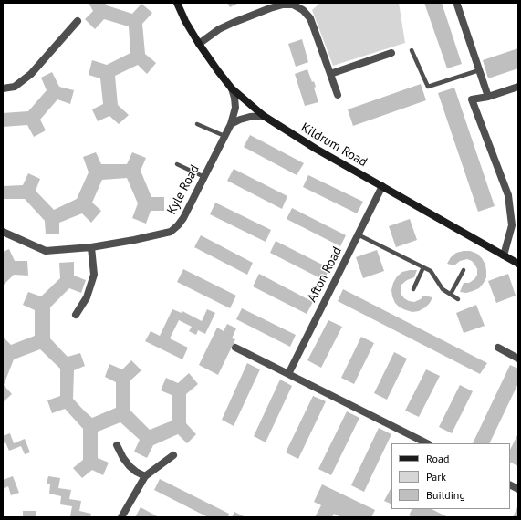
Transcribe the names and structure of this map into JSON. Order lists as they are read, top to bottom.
{
  "streets": {
    "street": ["Kildrum Road", "Kyle Road", "Afton Road"]
  },
  "crossings": [
    ["Kildrum Road", "Kyle Road"],
    ["Kildrum Road", "Afton Road"]
  ],
  "legend": ["Road", "Park", "Building"]
}
